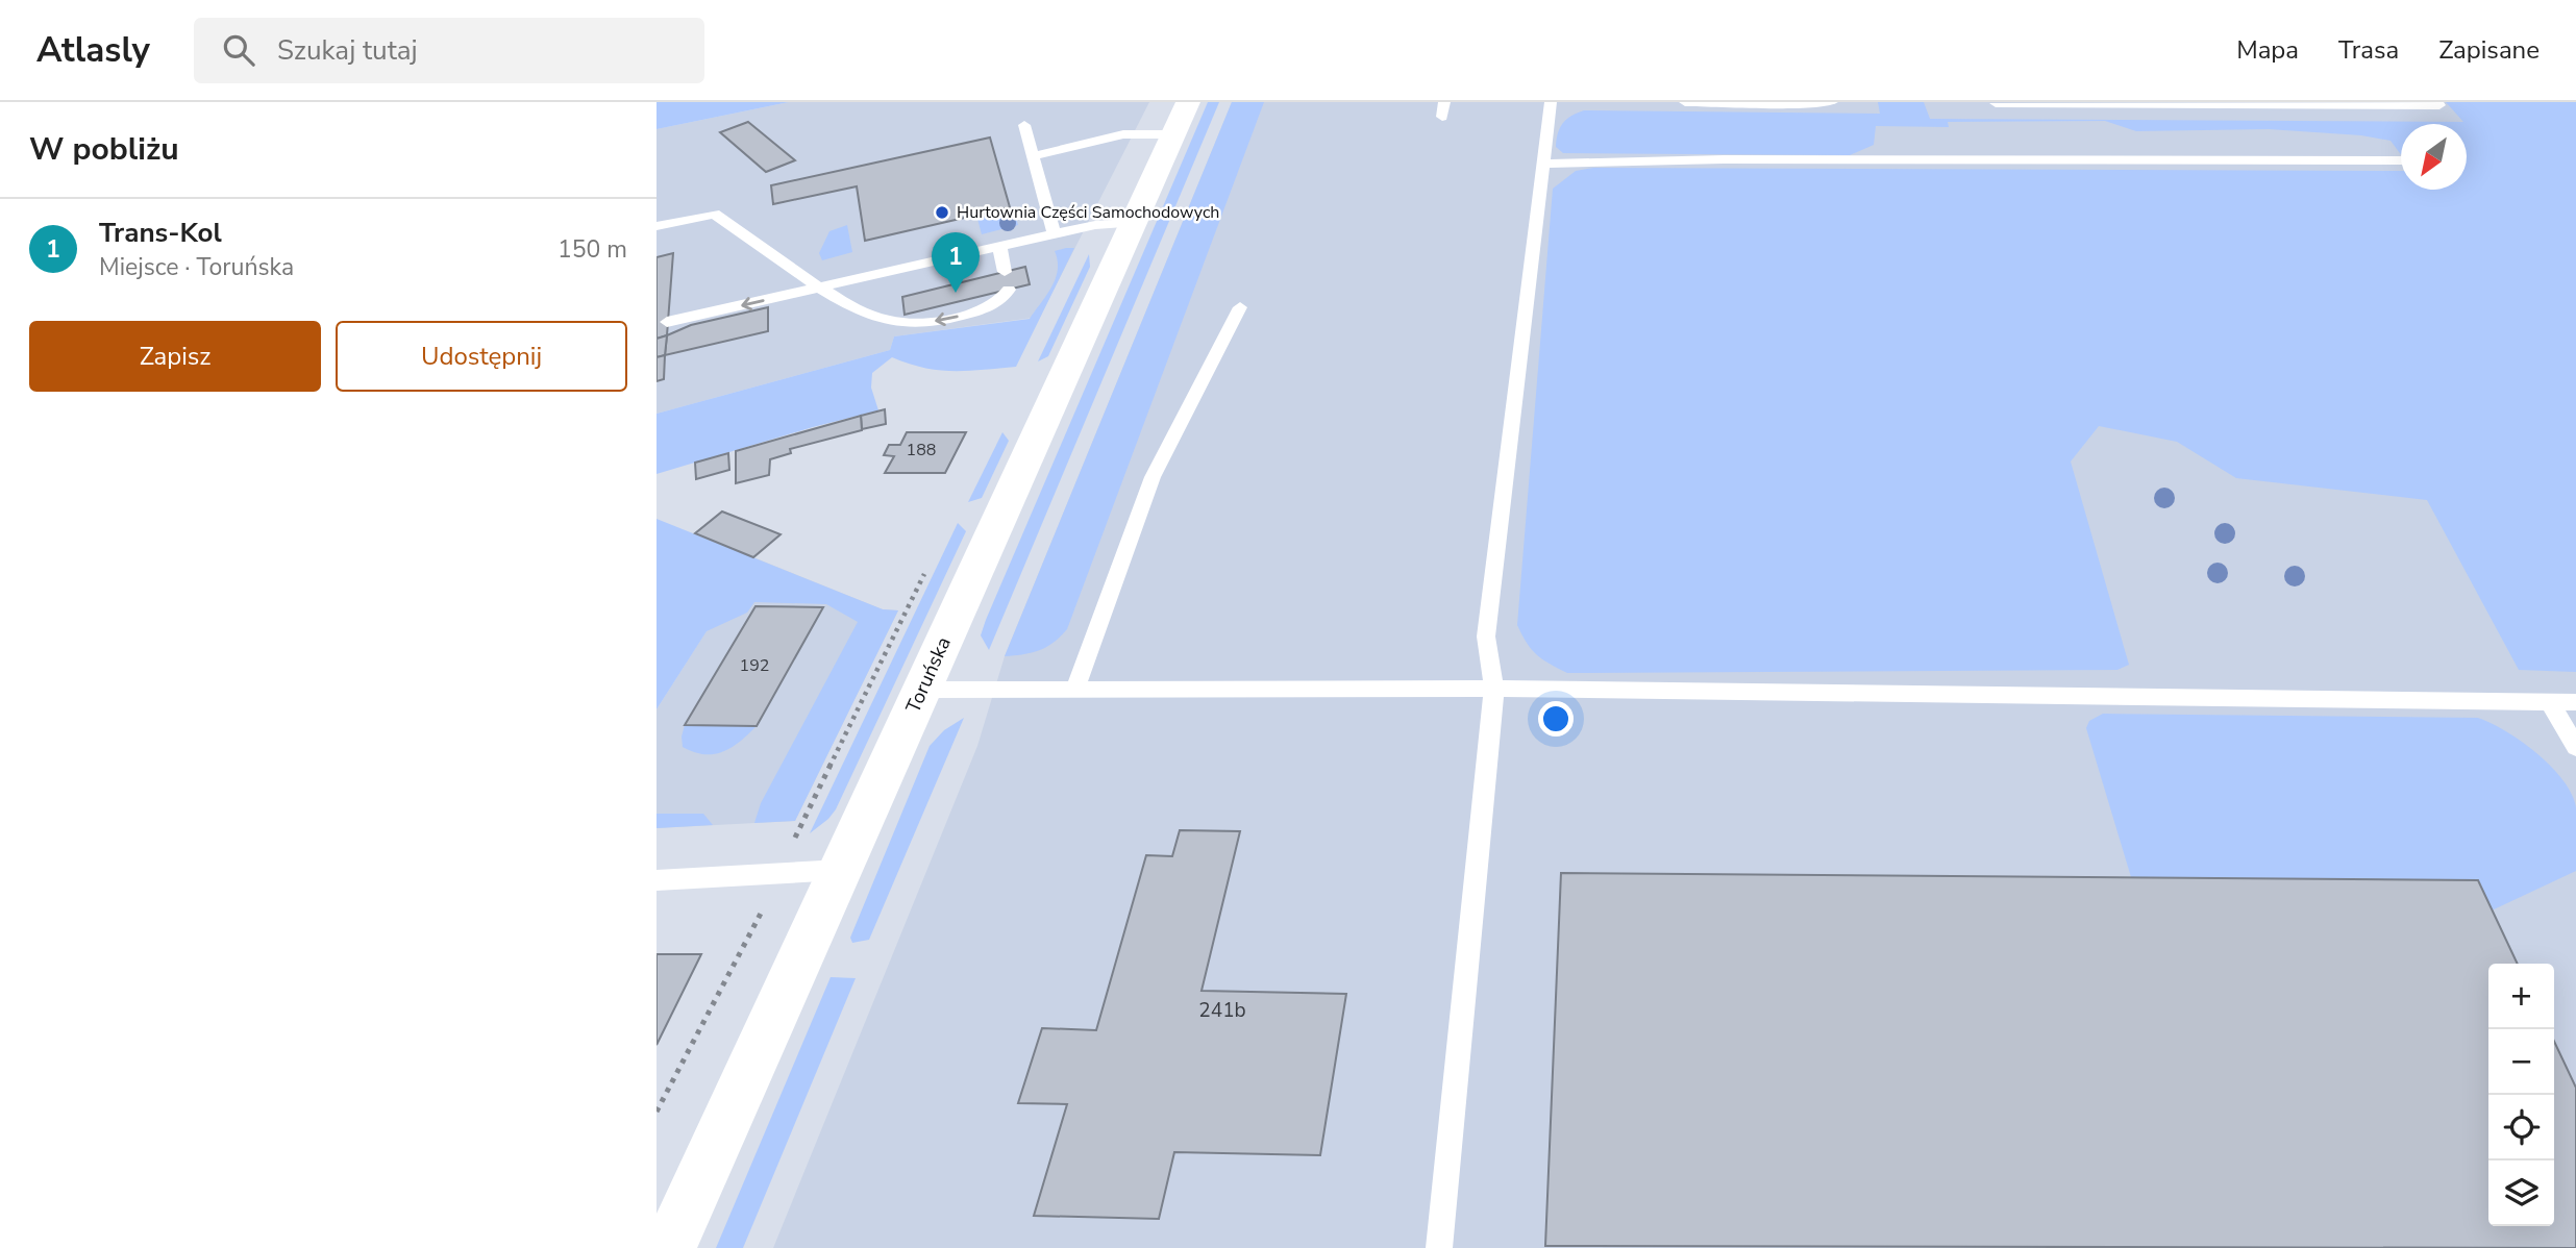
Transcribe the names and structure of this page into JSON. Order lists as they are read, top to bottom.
{
  "streets": {
    "street": ["Toruńska"]
  },
  "places": ["Hurtownia Części Samochodowych"],
  "house_numbers": ["188", "192", "241b"],
  "north": "bottom left",
  "page": {
    "header": "Atlasly",
    "search": "Szukaj tutaj",
    "nav": ["Mapa", "Trasa", "Zapisane"],
    "heading": "W pobliżu",
    "list": [
      {
        "mark": "1",
        "name": "Trans-Kol",
        "note": "Miejsce · Toruńska",
        "value": "150 m"
      }
    ],
    "pins": "1",
    "buttons": ["Zapisz", "Udostępnij"],
    "map_buttons": ["+", "−"]
  }
}
